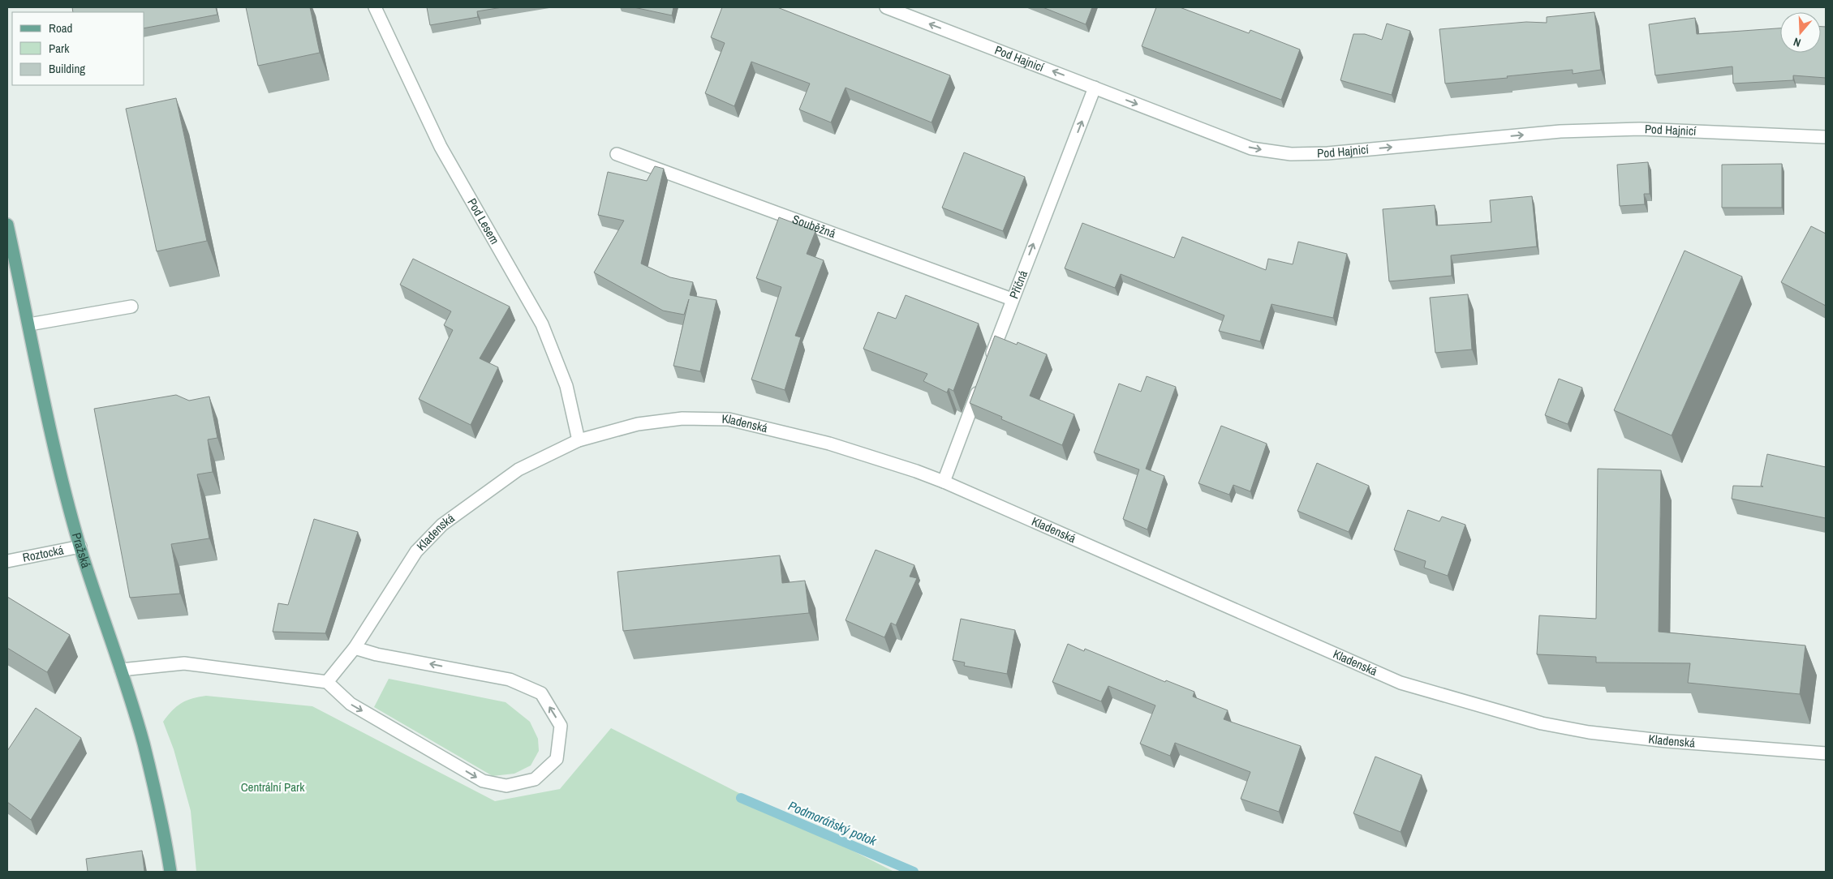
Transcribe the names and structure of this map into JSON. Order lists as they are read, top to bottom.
{
  "streets": {
    "main road": ["Pražská"],
    "street": [
      "Pod Hajnicí",
      "Pod Lesem",
      "Souběžná",
      "Příčná",
      "Kladenská",
      "Roztocká"
    ]
  },
  "crossings": [
    ["Pod Hajnicí", "Příčná"],
    ["Pod Lesem", "Kladenská"],
    ["Souběžná", "Příčná"],
    ["Pražská", "Roztocká"]
  ],
  "one_way": ["Příčná"],
  "water": ["Podmoráňský potok"],
  "parks": ["Centrální Park"],
  "legend": ["Road", "Park", "Building"],
  "north": "bottom"
}
